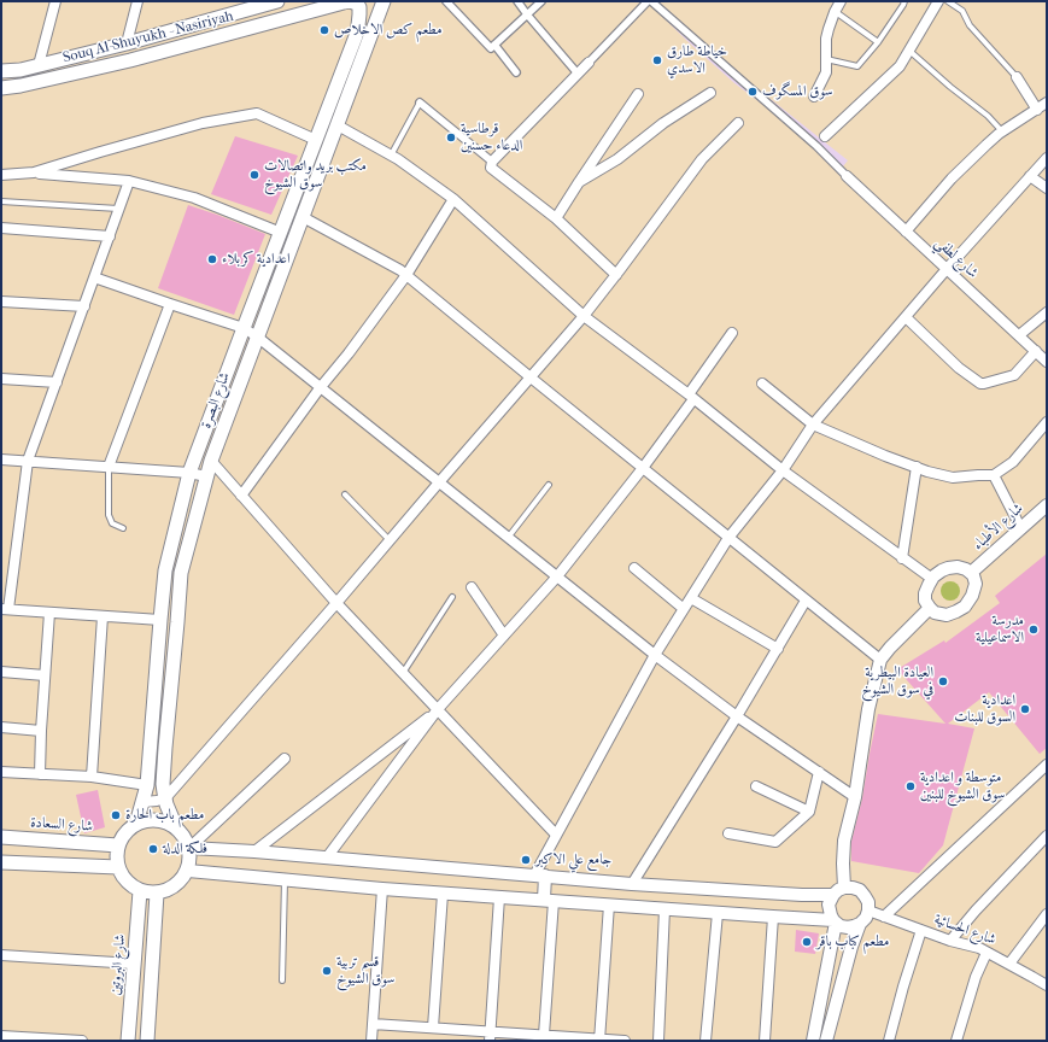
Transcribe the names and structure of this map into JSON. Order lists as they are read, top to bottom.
{
  "streets": {
    "main road": [
      "Souq Al-Shuyukh - Nasiriyah",
      "شارع البصرة",
      "شارع السعادة",
      "شارع البروتين"
    ],
    "street": ["شارع لطفي", "شارع الأطباء", "شارع الحسائية"]
  },
  "crossings": [
    ["Souq Al-Shuyukh - Nasiriyah", "شارع البصرة"],
    ["شارع البصرة", "شارع السعادة"],
    ["شارع البصرة", "شارع البروتين"],
    ["شارع السعادة", "شارع البروتين"]
  ],
  "places": [
    "مطعم كص الاخلاص",
    "خياطة طارق الاسدي",
    "سوق المسگوف",
    "قرطاسية الدعاء حسنين",
    "مكتب بريد واتصالات سوق الشيوخ",
    "اعدادية كربلاء",
    "مدرسة الاسماعيلية",
    "العيادة البيطرية في سوق الشيوخ",
    "اعدادية السوق للبنات",
    "متوسطة و اعدادية سوق الشيوخ للبنين",
    "مطعم باب الحارة",
    "فلكة الدلة",
    "جامع علي الاكبر",
    "مطعم كباب باقر",
    "قسم تربية سوق الشيوخ"
  ]
}
